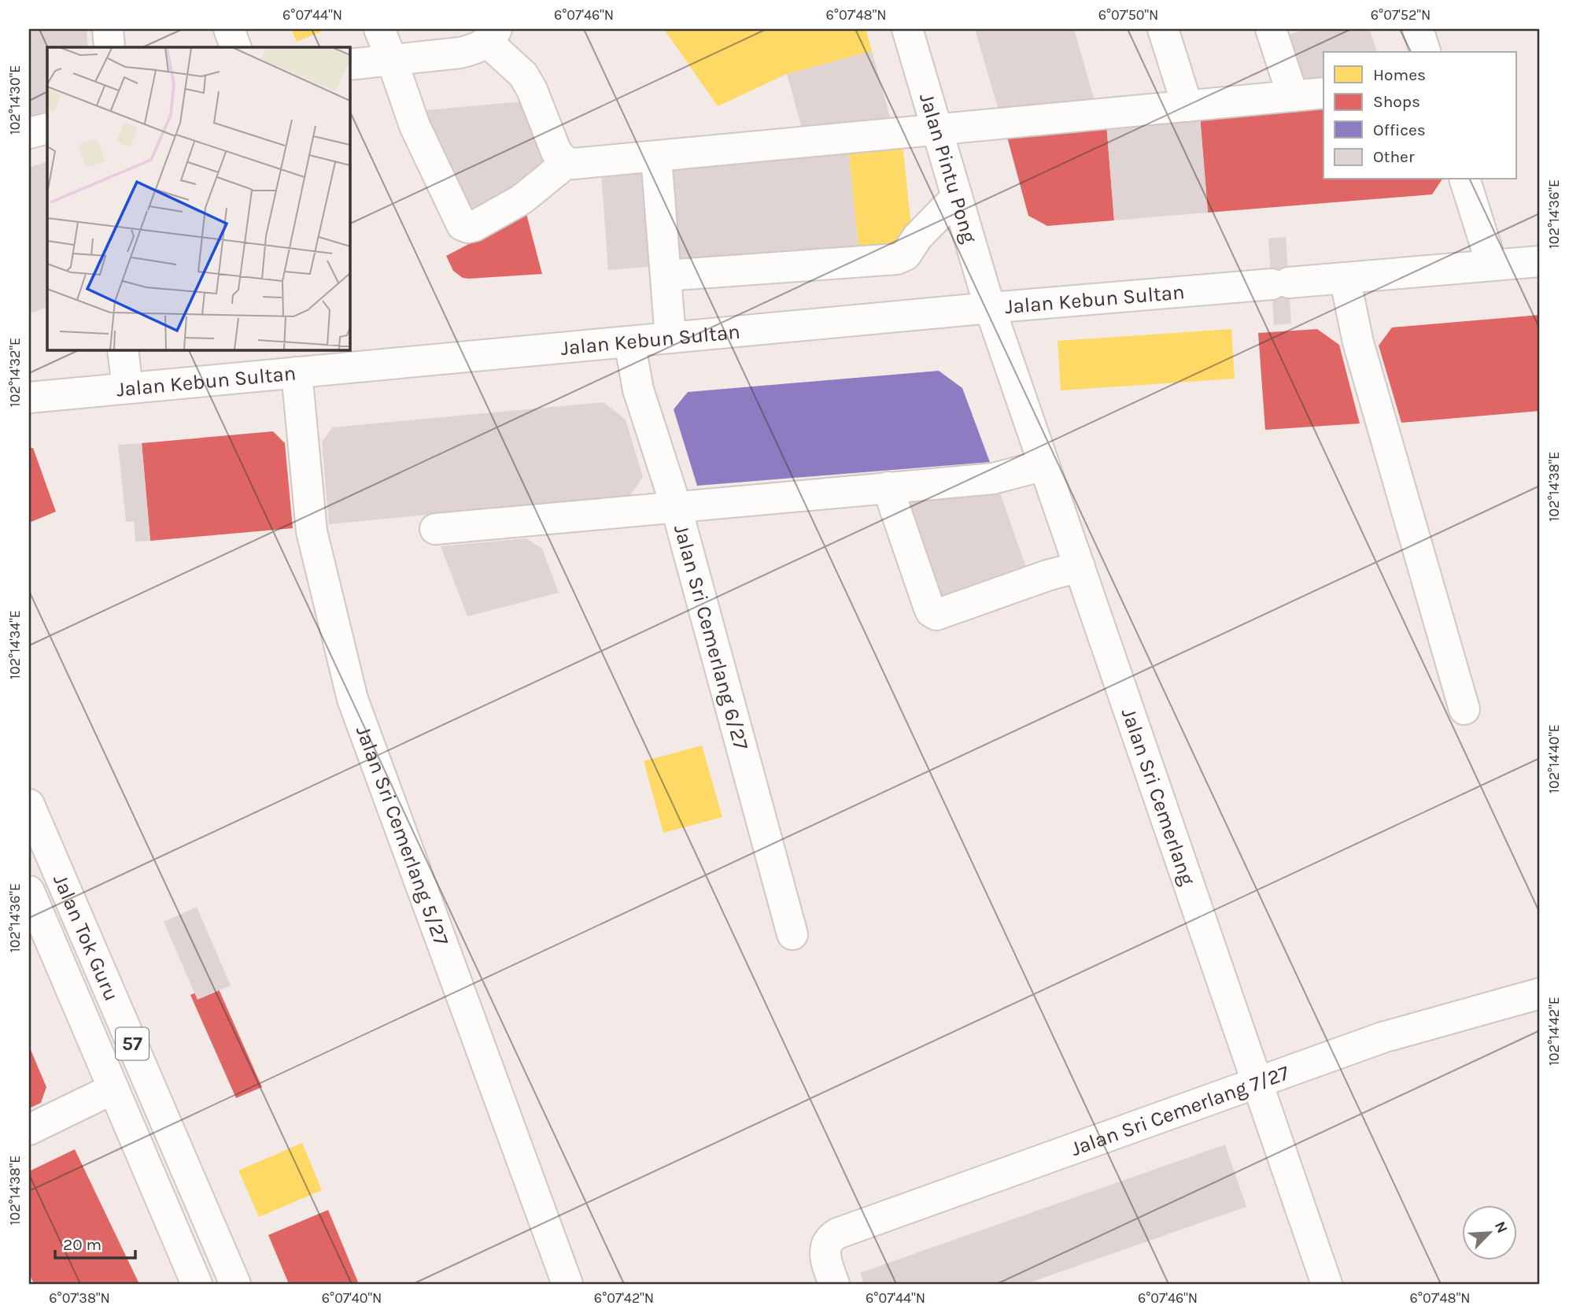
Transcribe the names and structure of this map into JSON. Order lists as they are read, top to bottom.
{
  "streets": {
    "street": [
      "Jalan Pintu Pong",
      "Jalan Kebun Sultan",
      "Jalan Sri Cemerlang 6/27",
      "Jalan Sri Cemerlang",
      "Jalan Sri Cemerlang 5/27",
      "Jalan Tok Guru",
      "57",
      "Jalan Sri Cemerlang 7/27"
    ]
  },
  "crossings": [
    ["Jalan Pintu Pong", "Jalan Kebun Sultan"],
    ["Jalan Pintu Pong", "Jalan Sri Cemerlang"],
    ["Jalan Kebun Sultan", "Jalan Sri Cemerlang 6/27"],
    ["Jalan Kebun Sultan", "Jalan Sri Cemerlang"],
    ["Jalan Kebun Sultan", "Jalan Sri Cemerlang 5/27"],
    ["Jalan Sri Cemerlang", "Jalan Sri Cemerlang 7/27"]
  ],
  "legend": [
    "Homes",
    "Shops",
    "Offices",
    "Other"
  ],
  "scale_bar": "20 m",
  "north": "top right",
  "coordinates": [
    "6°07'44\"N",
    "6°07'46\"N",
    "6°07'48\"N",
    "6°07'50\"N",
    "6°07'52\"N",
    "102°14'30\"E",
    "102°14'36\"E",
    "102°14'32\"E",
    "102°14'38\"E",
    "102°14'34\"E",
    "102°14'40\"E",
    "102°14'42\"E",
    "6°07'38\"N",
    "6°07'40\"N",
    "6°07'42\"N"
  ]
}
